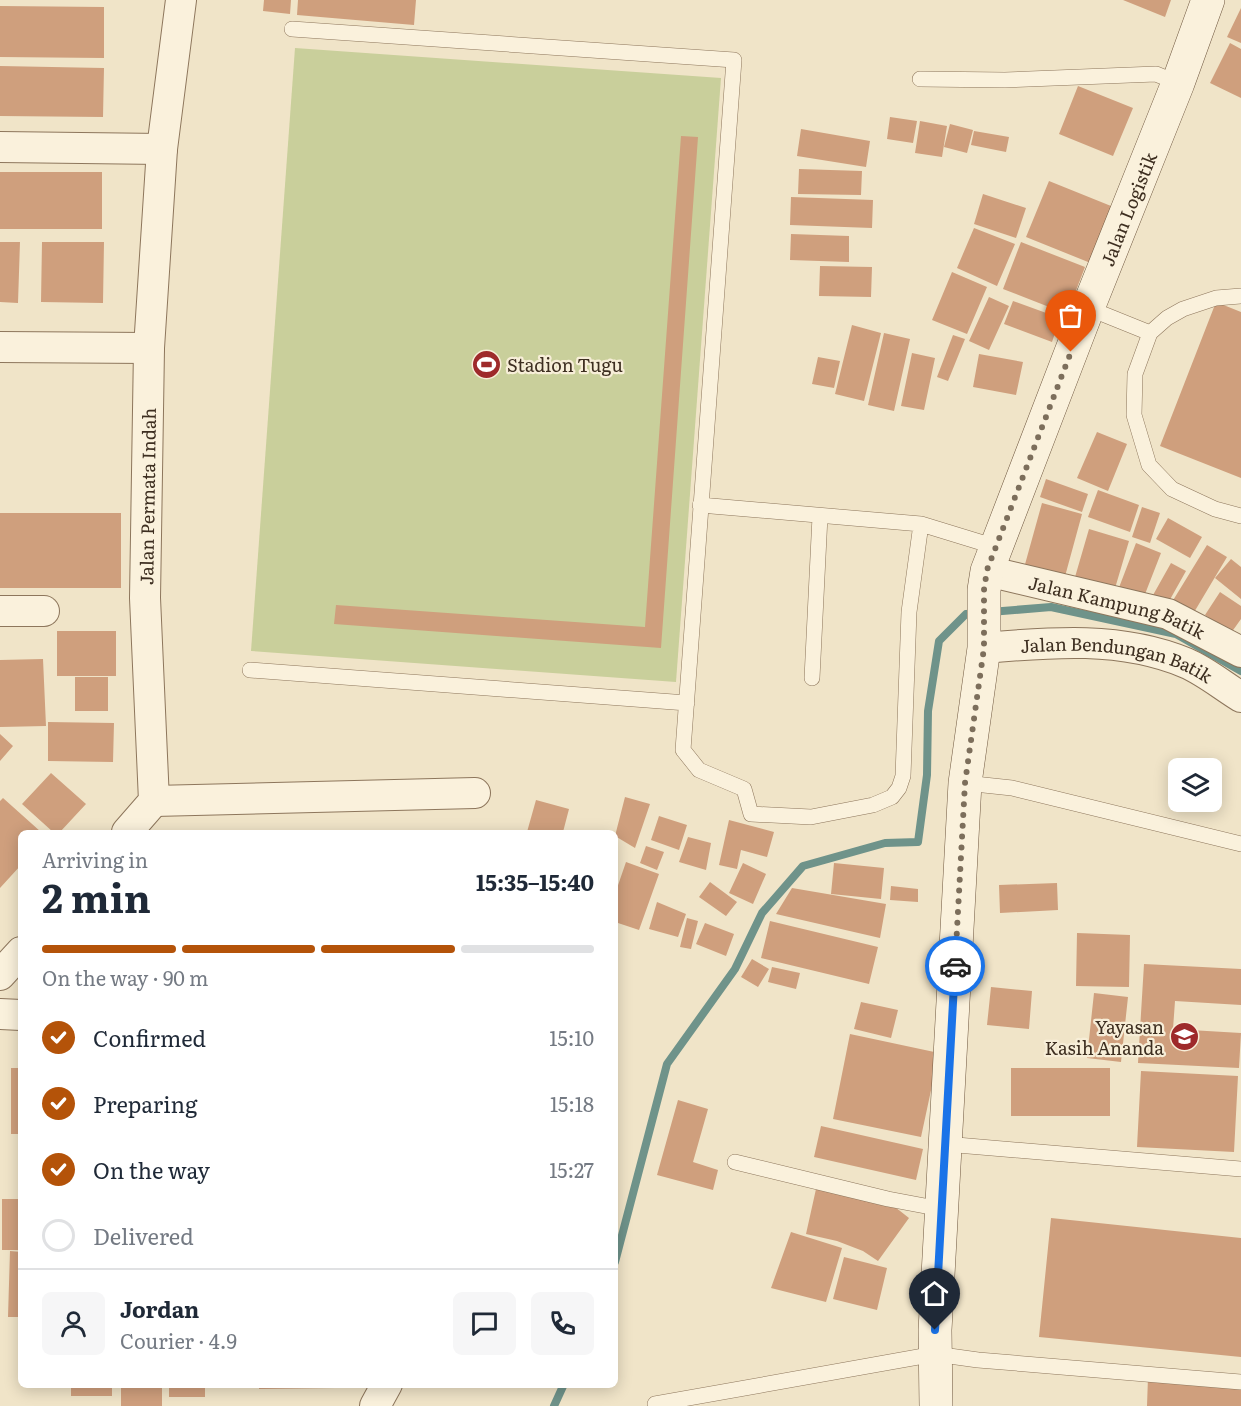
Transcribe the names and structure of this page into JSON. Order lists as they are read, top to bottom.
{
  "streets": {
    "main road": ["Jalan Logistik"],
    "street": ["Jalan Permata Indah", "Jalan Kampung Batik", "Jalan Bendungan Batik"]
  },
  "crossings": [
    ["Jalan Logistik", "Jalan Kampung Batik"],
    ["Jalan Logistik", "Jalan Bendungan Batik"]
  ],
  "places": {
    "sports": ["Stadion Tugu"],
    "school or university": ["Yayasan Kasih Ananda"]
  },
  "page": {
    "heading": ["2 min", "Arriving in", "15:35–15:40"],
    "panel": ["Jordan", "Courier · 4.9"],
    "bar": "On the way · 90 m",
    "list": [
      ["Confirmed", "15:10"],
      ["Preparing", "15:18"],
      ["On the way", "15:27"],
      "Delivered"
    ]
  }
}
